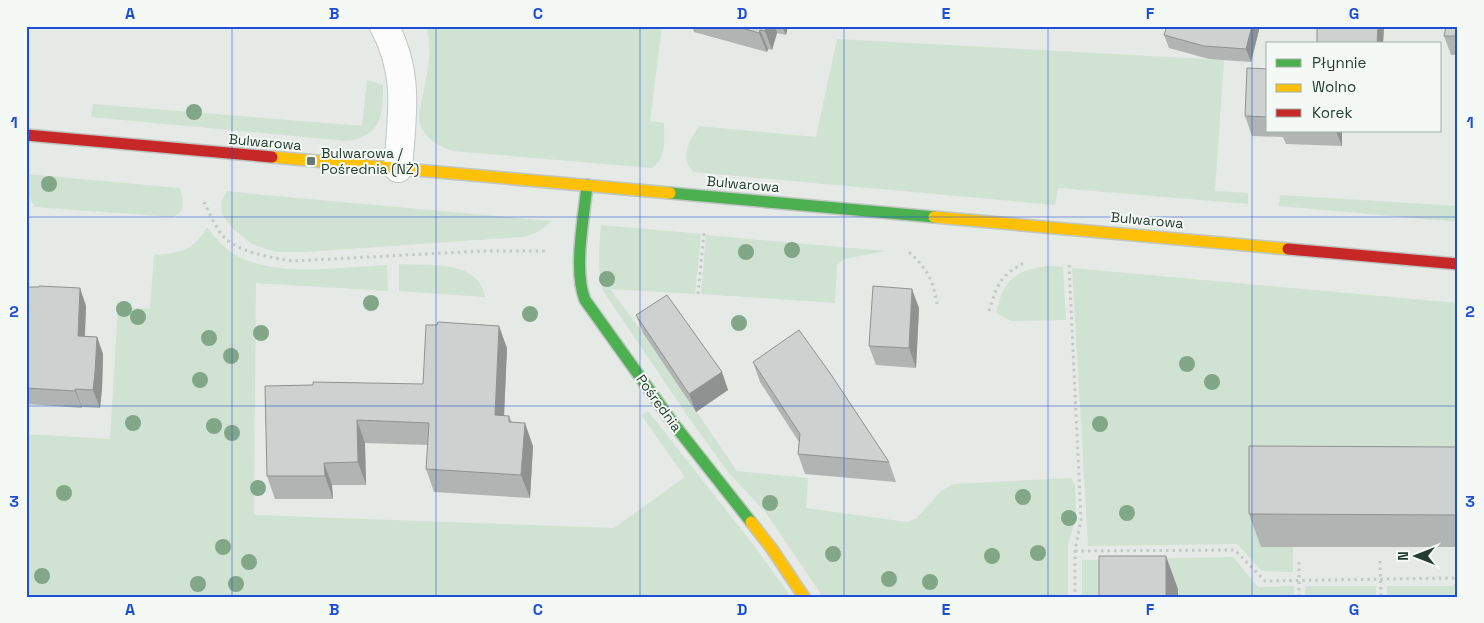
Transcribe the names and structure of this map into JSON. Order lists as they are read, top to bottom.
{
  "streets": {
    "street": ["Bulwarowa", "Pośrednia"]
  },
  "crossings": [
    ["Bulwarowa", "Pośrednia"]
  ],
  "places": {
    "transit": ["Bulwarowa / Pośrednia (NŻ)"]
  },
  "legend": ["Płynnie", "Wolno", "Korek"],
  "north": "left",
  "grid": {
    "columns": [
      "A",
      "B",
      "C",
      "D",
      "E",
      "F",
      "G"
    ],
    "rows": ["1", "2", "3"]
  }
}
